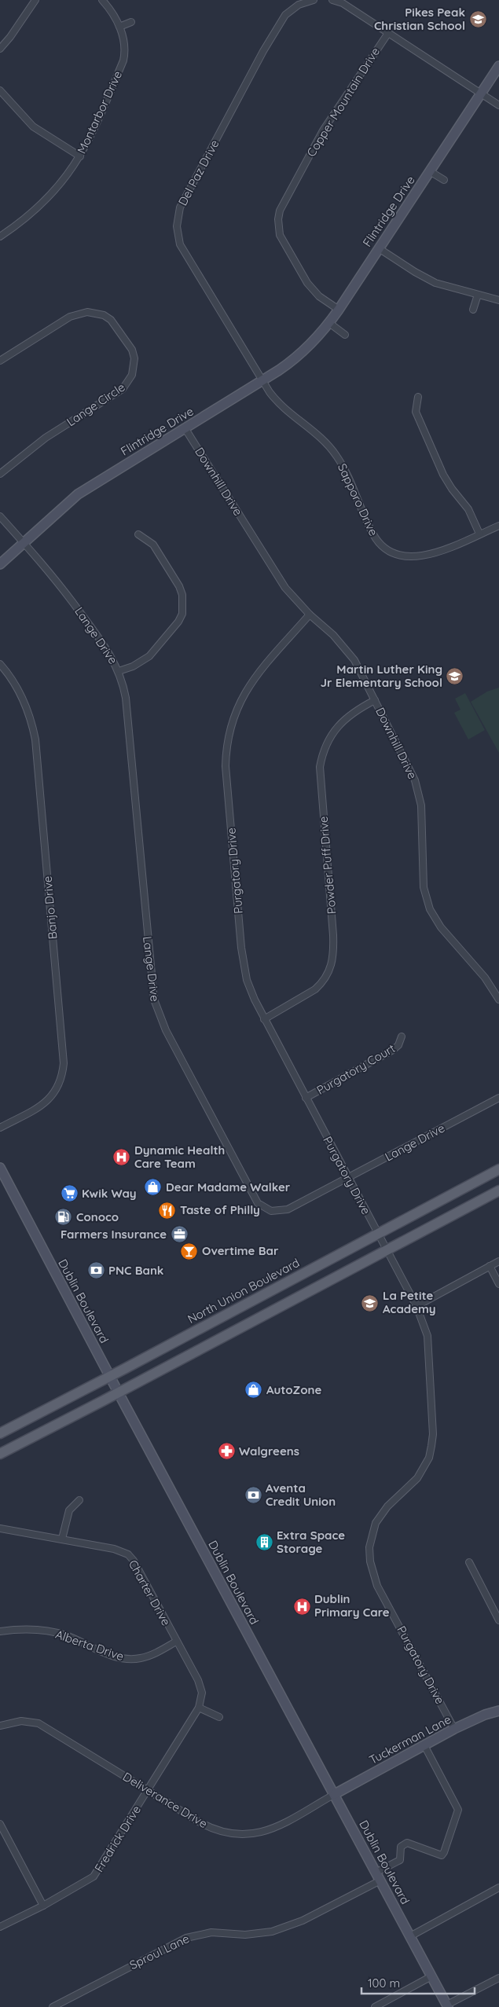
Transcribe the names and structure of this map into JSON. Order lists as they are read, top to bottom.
{
  "streets": {
    "main road": [
      "Flintridge Drive",
      "North Union Boulevard",
      "Dublin Boulevard",
      "Tuckerman Lane"
    ],
    "street": [
      "Copper Mountain Drive",
      "Montarbor Drive",
      "Del Paz Drive",
      "Lange Circle",
      "Downhill Drive",
      "Sapporo Drive",
      "Lange Drive",
      "Powder Puff Drive",
      "Purgatory Drive",
      "Banjo Drive",
      "Purgatory Court",
      "Charter Drive",
      "Alberta Drive",
      "Deliverance Drive",
      "Fredrick Drive",
      "Sproul Lane"
    ]
  },
  "crossings": [
    ["Copper Mountain Drive", "Flintridge Drive"],
    ["Del Paz Drive", "Flintridge Drive"],
    ["Del Paz Drive", "Sapporo Drive"],
    ["Flintridge Drive", "Downhill Drive"],
    ["Flintridge Drive", "Sapporo Drive"],
    ["Flintridge Drive", "Lange Drive"],
    ["Downhill Drive", "Powder Puff Drive"],
    ["Downhill Drive", "Purgatory Drive"],
    ["Lange Drive", "Purgatory Drive"],
    ["Powder Puff Drive", "Purgatory Drive"],
    ["Purgatory Drive", "Purgatory Court"],
    ["Purgatory Drive", "North Union Boulevard"],
    ["Purgatory Drive", "Tuckerman Lane"],
    ["North Union Boulevard", "Dublin Boulevard"],
    ["Dublin Boulevard", "Tuckerman Lane"],
    ["Dublin Boulevard", "Deliverance Drive"],
    ["Dublin Boulevard", "Sproul Lane"],
    ["Charter Drive", "Alberta Drive"],
    ["Charter Drive", "Deliverance Drive"],
    ["Charter Drive", "Fredrick Drive"],
    ["Tuckerman Lane", "Deliverance Drive"],
    ["Tuckerman Lane", "Sproul Lane"],
    ["Deliverance Drive", "Fredrick Drive"]
  ],
  "places": {
    "school or university": ["Pikes Peak Christian School", "Martin Luther King Jr Elementary School", "La Petite Academy"],
    "hospital": ["Dynamic Health Care Team", "Dublin Primary Care"],
    "shop": ["Dear Madame Walker", "AutoZone"],
    "supermarket": ["Kwik Way"],
    "restaurant": ["Taste of Philly"],
    "fuel station": ["Conoco"],
    "office": ["Farmers Insurance"],
    "bar": ["Overtime Bar"],
    "bank": ["PNC Bank", "Aventa Credit Union"],
    "pharmacy": ["Walgreens"],
    "building": ["Extra Space Storage"]
  },
  "scale_bar": "100 m"
}
